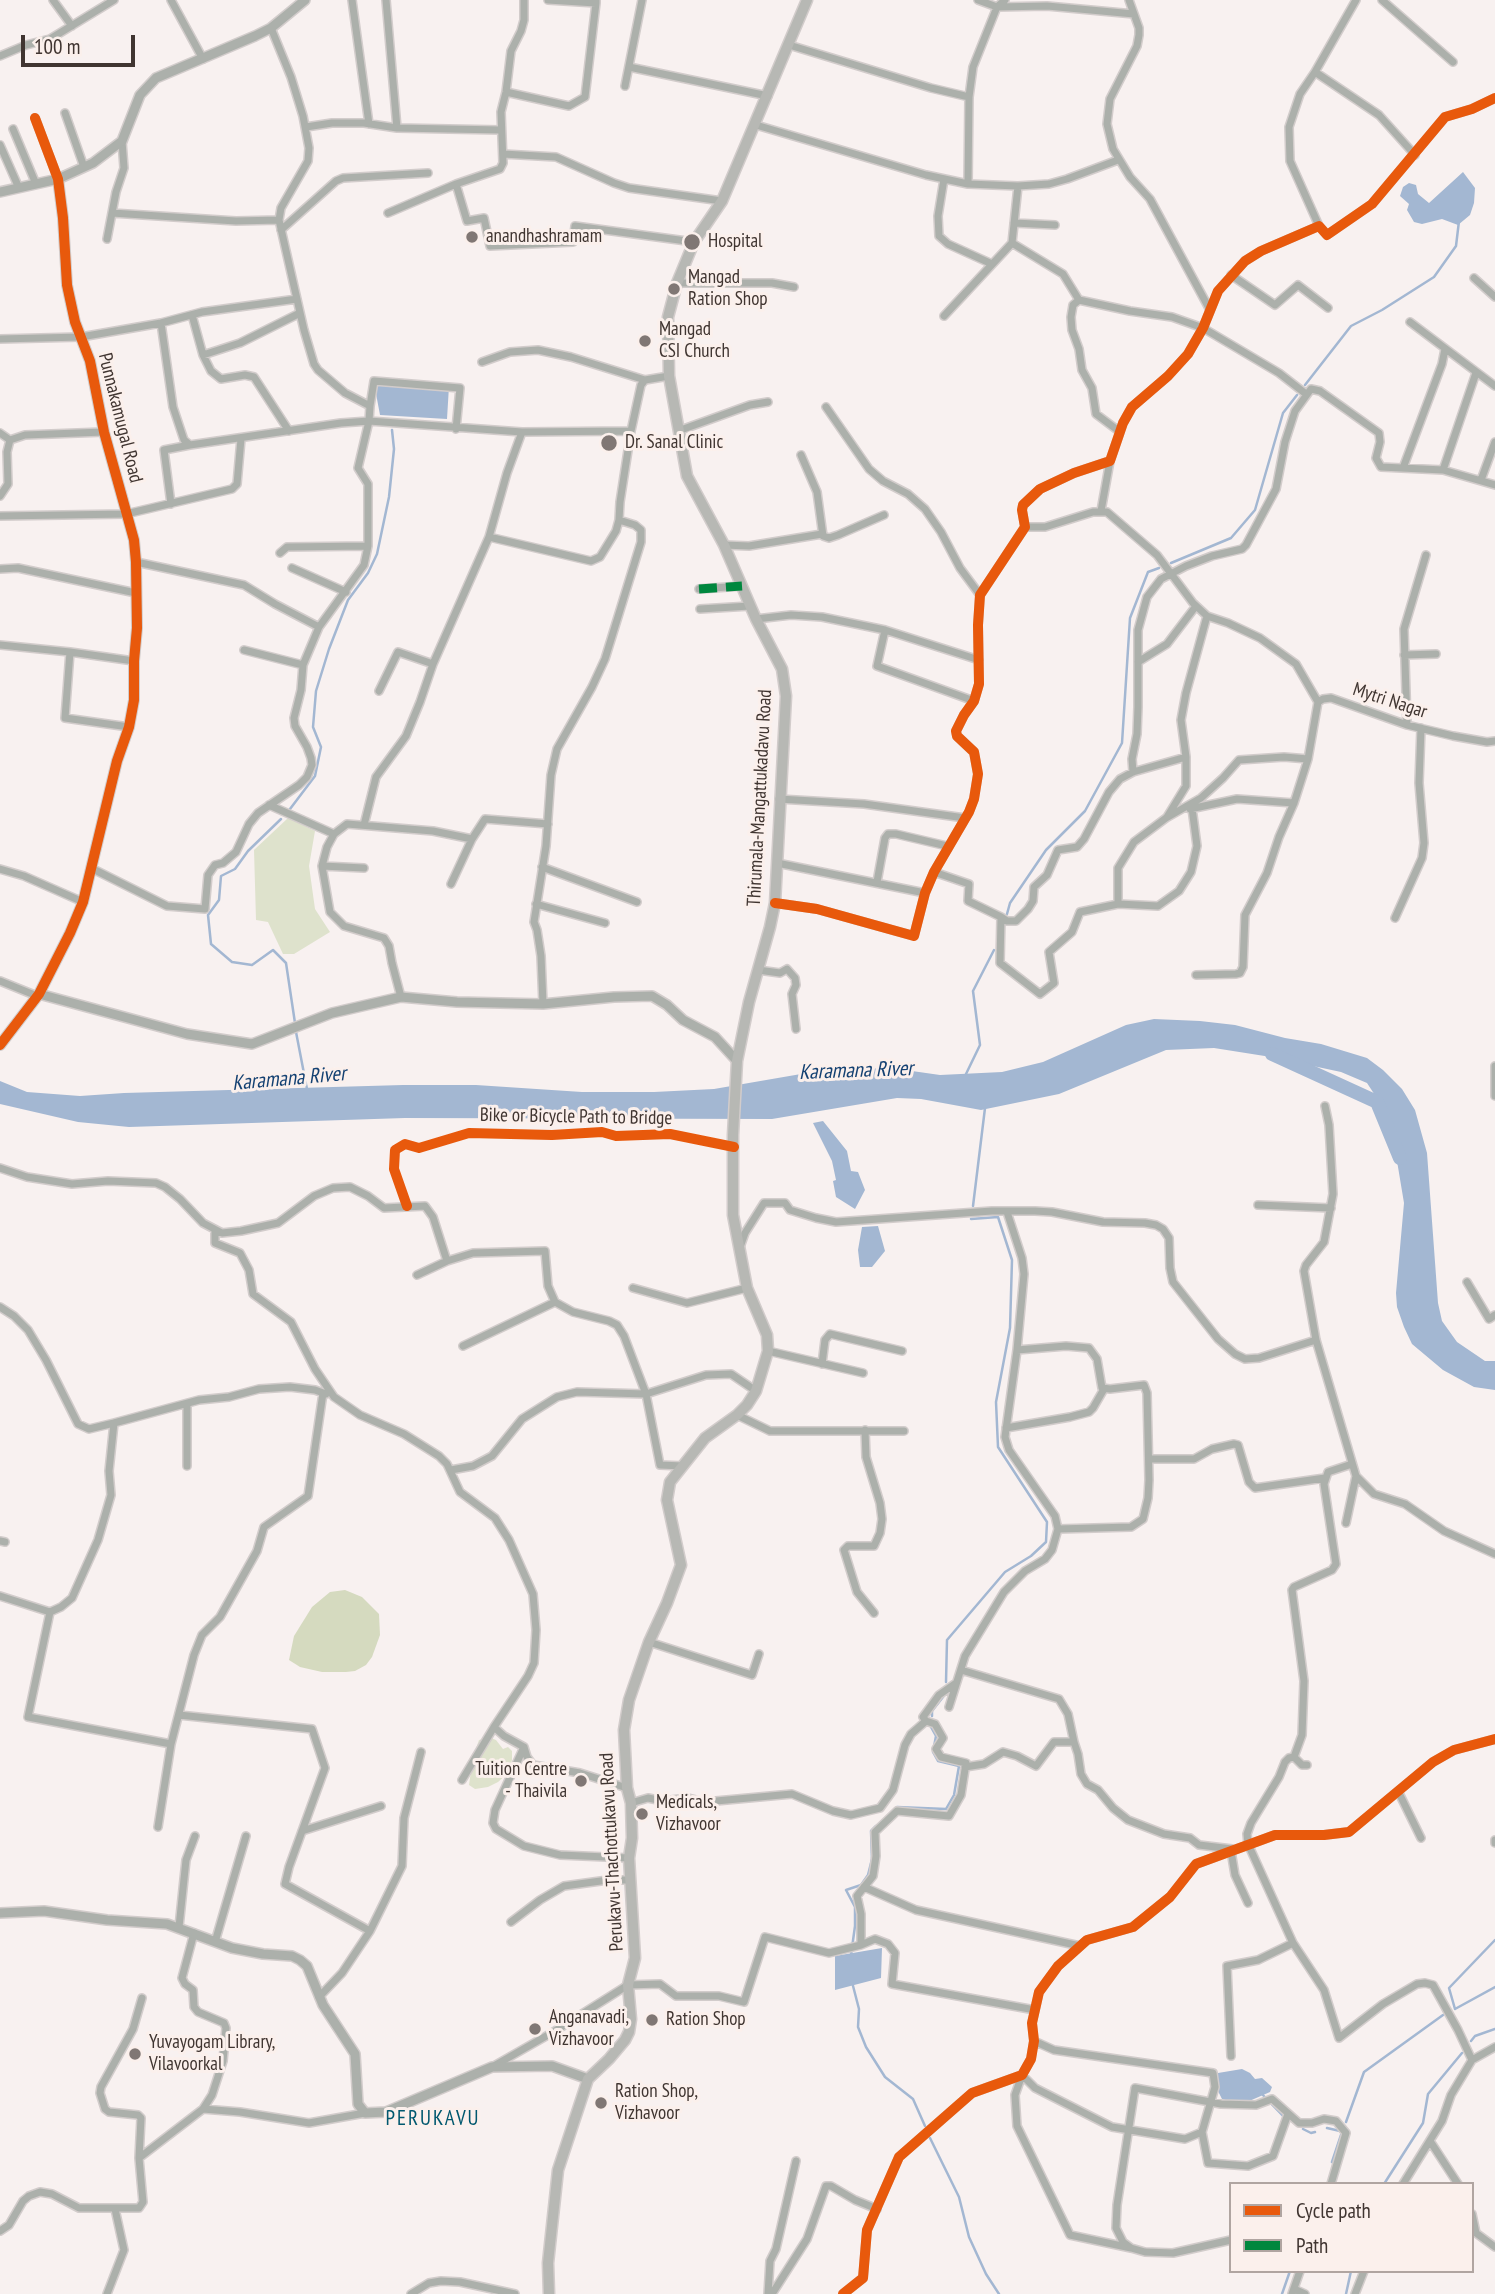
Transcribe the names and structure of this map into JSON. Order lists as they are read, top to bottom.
{
  "streets": {
    "main road": ["Thirumala-Mangattukadavu Road", "Perukavu-Thachottukavu Road"],
    "street": ["Punnakamugal Road", "Mytri Nagar"],
    "cycle path": ["Bike or Bicycle Path to Bridge"]
  },
  "districts": ["PERUKAVU"],
  "water": ["Karamana River"],
  "places": [
    "anandhashramam",
    "Hospital",
    "Mangad Ration Shop",
    "Mangad CSI Church",
    "Dr. Sanal Clinic",
    "Tuition Centre - Thaivila",
    "Medicals, Vizhavoor",
    "Ration Shop",
    "Anganavadi, Vizhavoor",
    "Yuvayogam Library, Vilavoorkal",
    "Ration Shop, Vizhavoor"
  ],
  "legend": ["Cycle path", "Path"],
  "scale_bar": "100 m"
}
